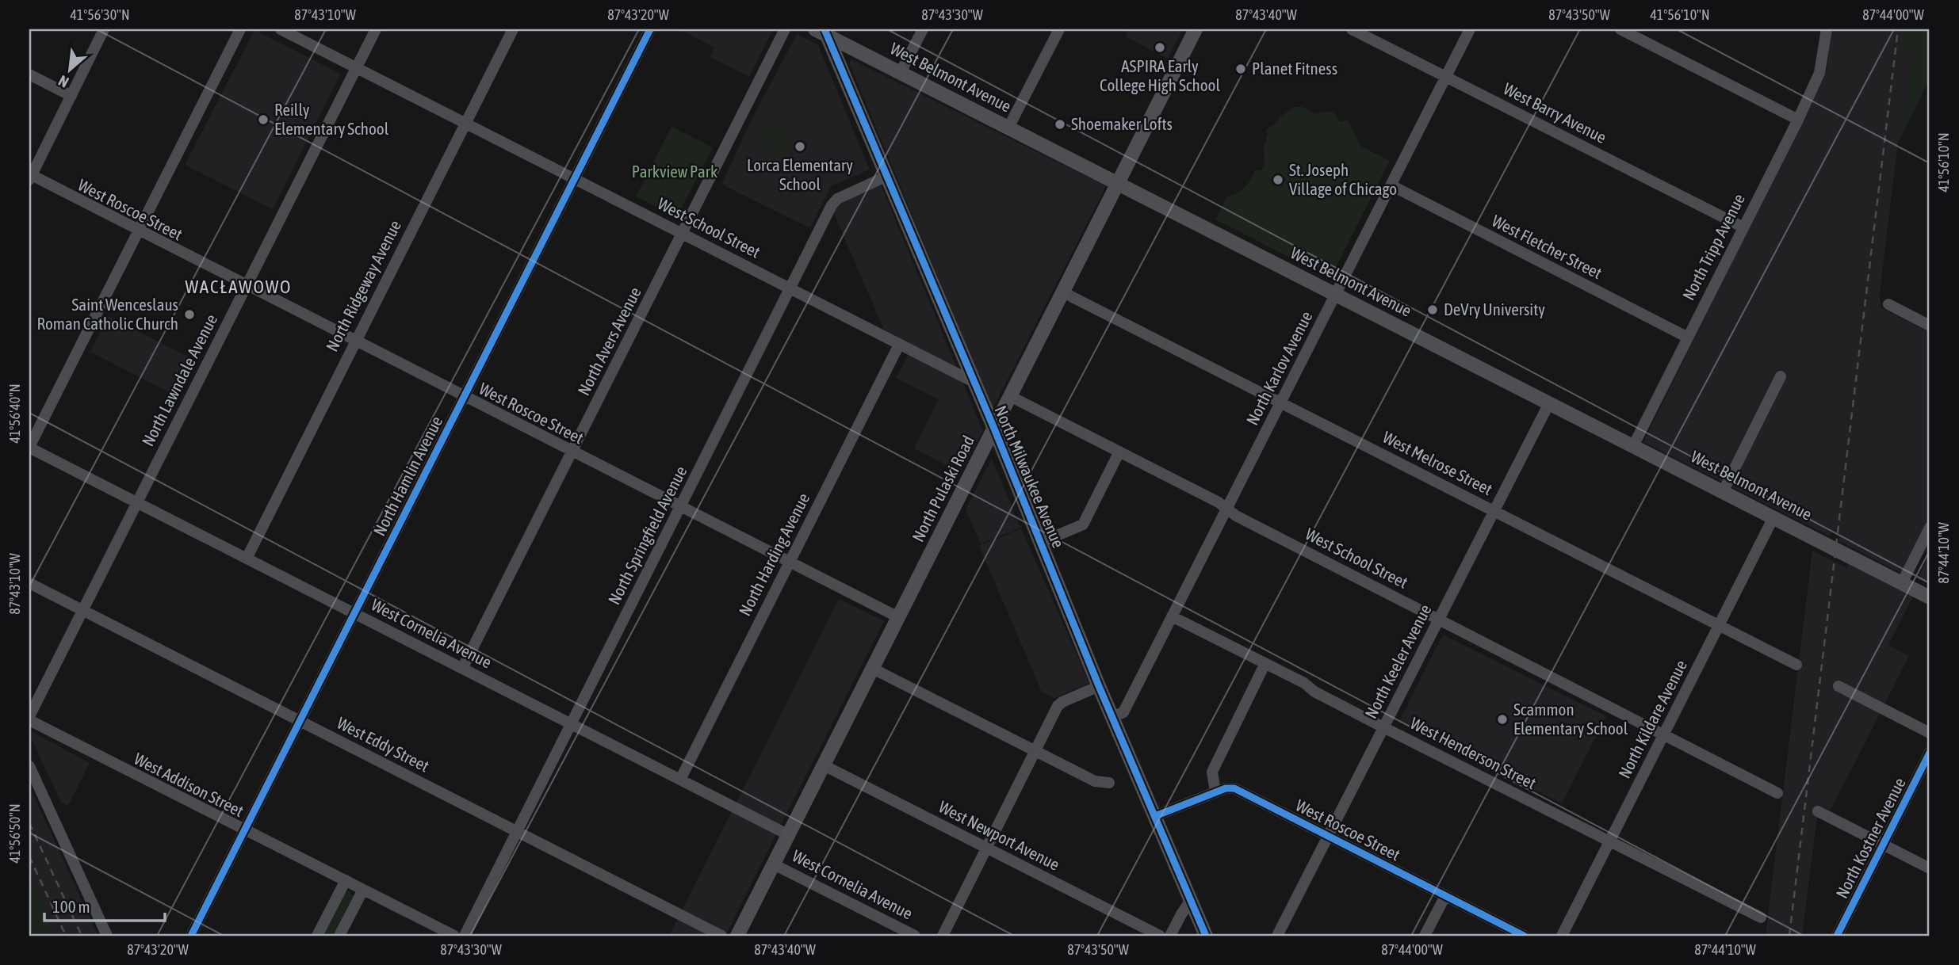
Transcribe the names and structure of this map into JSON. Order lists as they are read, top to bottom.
{
  "streets": {
    "main road": ["West Belmont Avenue", "North Milwaukee Avenue", "North Pulaski Road"],
    "street": [
      "West Barry Avenue",
      "West Roscoe Street",
      "West School Street",
      "West Fletcher Street",
      "North Tripp Avenue",
      "North Ridgeway Avenue",
      "North Avers Avenue",
      "North Karlov Avenue",
      "North Lawndale Avenue",
      "West Melrose Street",
      "North Hamlin Avenue",
      "North Springfield Avenue",
      "North Harding Avenue",
      "West Cornelia Avenue",
      "North Keeler Avenue",
      "North Kildare Avenue",
      "West Eddy Street",
      "West Henderson Street",
      "West Addison Street",
      "West Newport Avenue",
      "North Kostner Avenue"
    ]
  },
  "crossings": [
    ["West Belmont Avenue", "North Tripp Avenue"],
    ["West Belmont Avenue", "North Karlov Avenue"],
    ["West Belmont Avenue", "North Milwaukee Avenue"],
    ["West Belmont Avenue", "North Pulaski Road"],
    ["West Belmont Avenue", "North Keeler Avenue"],
    ["West Belmont Avenue", "North Kildare Avenue"],
    ["West Barry Avenue", "North Tripp Avenue"],
    ["West Barry Avenue", "North Karlov Avenue"],
    ["West Roscoe Street", "North Ridgeway Avenue"],
    ["West Roscoe Street", "North Avers Avenue"],
    ["West Roscoe Street", "North Lawndale Avenue"],
    ["West Roscoe Street", "North Hamlin Avenue"],
    ["West Roscoe Street", "North Milwaukee Avenue"],
    ["West Roscoe Street", "North Pulaski Road"],
    ["West Roscoe Street", "North Springfield Avenue"],
    ["West Roscoe Street", "North Harding Avenue"],
    ["West Roscoe Street", "North Keeler Avenue"],
    ["West School Street", "North Ridgeway Avenue"],
    ["West School Street", "North Avers Avenue"],
    ["West School Street", "North Karlov Avenue"],
    ["West School Street", "North Lawndale Avenue"],
    ["West School Street", "North Hamlin Avenue"],
    ["West School Street", "North Milwaukee Avenue"],
    ["West School Street", "North Pulaski Road"],
    ["West School Street", "North Springfield Avenue"],
    ["West School Street", "North Harding Avenue"],
    ["West School Street", "North Keeler Avenue"],
    ["West School Street", "North Kildare Avenue"],
    ["West Fletcher Street", "North Tripp Avenue"],
    ["West Fletcher Street", "North Karlov Avenue"],
    ["North Ridgeway Avenue", "West Cornelia Avenue"],
    ["North Avers Avenue", "West Cornelia Avenue"],
    ["North Karlov Avenue", "West Melrose Street"],
    ["North Karlov Avenue", "North Milwaukee Avenue"],
    ["North Karlov Avenue", "West Henderson Street"],
    ["North Lawndale Avenue", "West Cornelia Avenue"],
    ["North Lawndale Avenue", "West Eddy Street"],
    ["North Lawndale Avenue", "West Addison Street"],
    ["West Melrose Street", "North Pulaski Road"],
    ["West Melrose Street", "North Keeler Avenue"],
    ["West Melrose Street", "North Kildare Avenue"],
    ["North Hamlin Avenue", "West Cornelia Avenue"],
    ["North Hamlin Avenue", "West Eddy Street"],
    ["North Hamlin Avenue", "West Addison Street"],
    ["North Milwaukee Avenue", "North Pulaski Road"],
    ["North Milwaukee Avenue", "North Springfield Avenue"],
    ["North Pulaski Road", "West Cornelia Avenue"],
    ["North Pulaski Road", "West Newport Avenue"],
    ["North Springfield Avenue", "West Cornelia Avenue"],
    ["North Springfield Avenue", "West Eddy Street"],
    ["North Harding Avenue", "West Cornelia Avenue"],
    ["North Keeler Avenue", "West Henderson Street"],
    ["North Kildare Avenue", "West Henderson Street"]
  ],
  "districts": ["WACŁAWOWO"],
  "parks": ["Parkview Park"],
  "places": [
    "ASPIRA Early College High School",
    "Planet Fitness",
    "Reilly Elementary School",
    "Shoemaker Lofts",
    "Lorca Elementary School",
    "St. Joseph Village of Chicago",
    "DeVry University",
    "Saint Wenceslaus Roman Catholic Church",
    "Scammon Elementary School"
  ],
  "scale_bar": "100 m",
  "north": "bottom left",
  "coordinates": [
    "41°56'30\"N",
    "87°43'10\"W",
    "87°43'20\"W",
    "87°43'30\"W",
    "87°43'40\"W",
    "87°43'50\"W",
    "41°56'10\"N",
    "87°44'00\"W",
    "41°56'40\"N",
    "87°44'10\"W",
    "41°56'50\"N"
  ]
}
